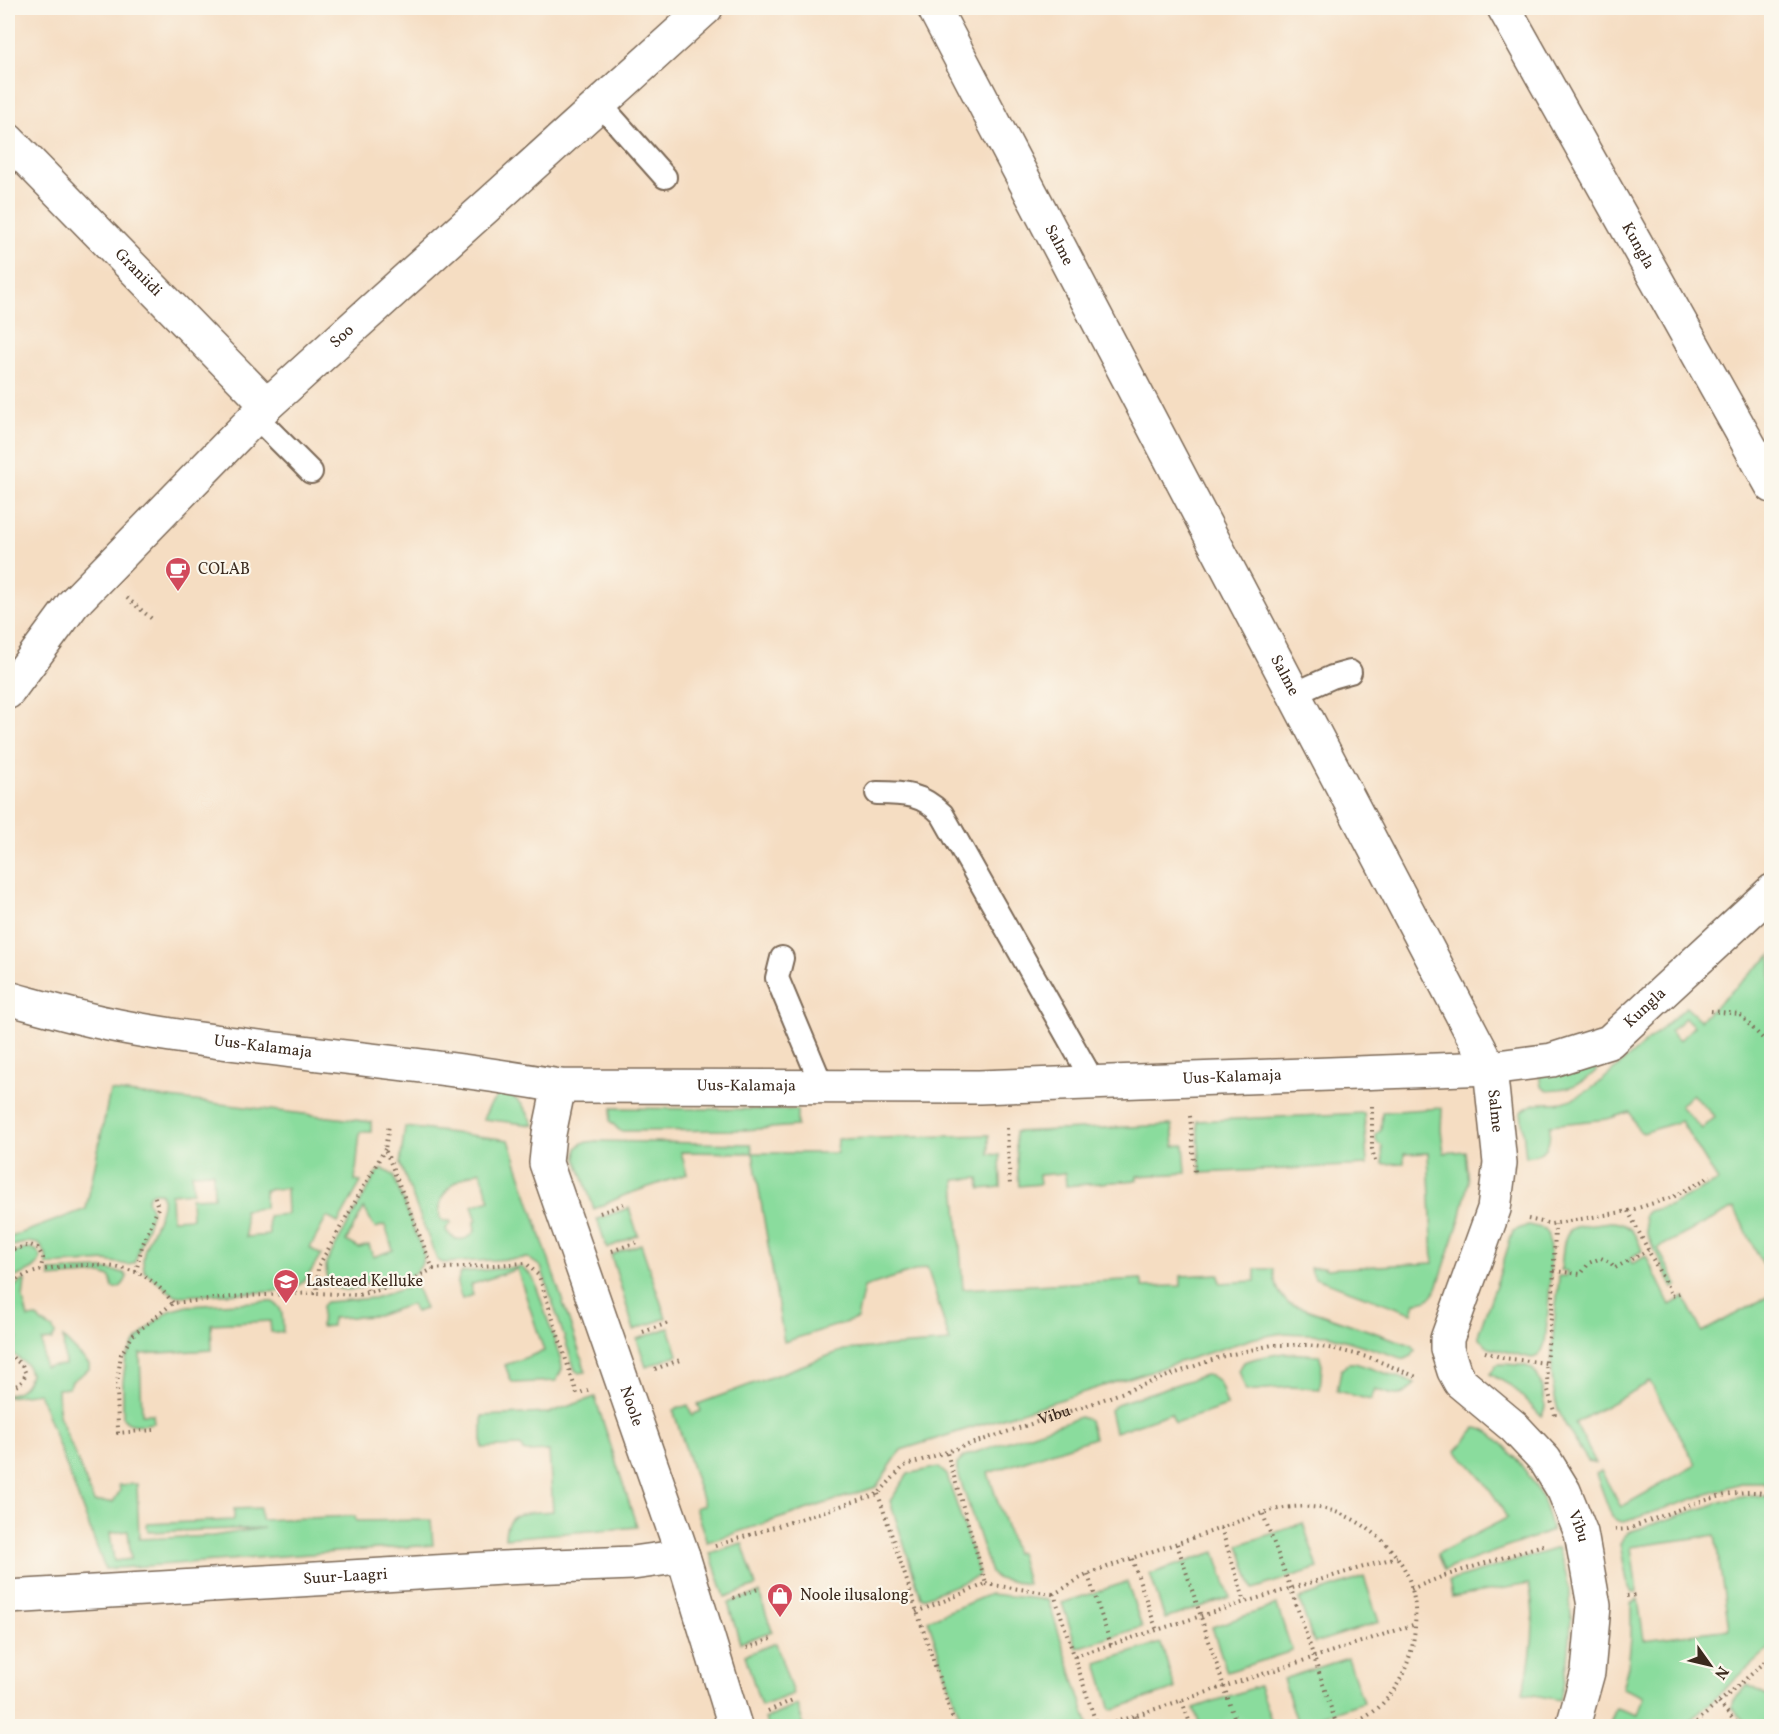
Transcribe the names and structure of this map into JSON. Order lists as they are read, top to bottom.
{
  "streets": {
    "street": [
      "Salme",
      "Kungla",
      "Graniidi",
      "Soo",
      "Uus-Kalamaja",
      "Noole",
      "Vibu",
      "Suur-Laagri"
    ]
  },
  "crossings": [
    ["Salme", "Kungla"],
    ["Salme", "Uus-Kalamaja"],
    ["Salme", "Vibu"],
    ["Kungla", "Uus-Kalamaja"],
    ["Graniidi", "Soo"],
    ["Uus-Kalamaja", "Noole"],
    ["Noole", "Vibu"],
    ["Noole", "Suur-Laagri"],
    ["Vibu", "Suur-Laagri"]
  ],
  "places": {
    "cafe": ["COLAB"],
    "school or university": ["Lasteaed Kelluke"],
    "shop": ["Noole ilusalong"]
  },
  "north": "bottom right"
}
